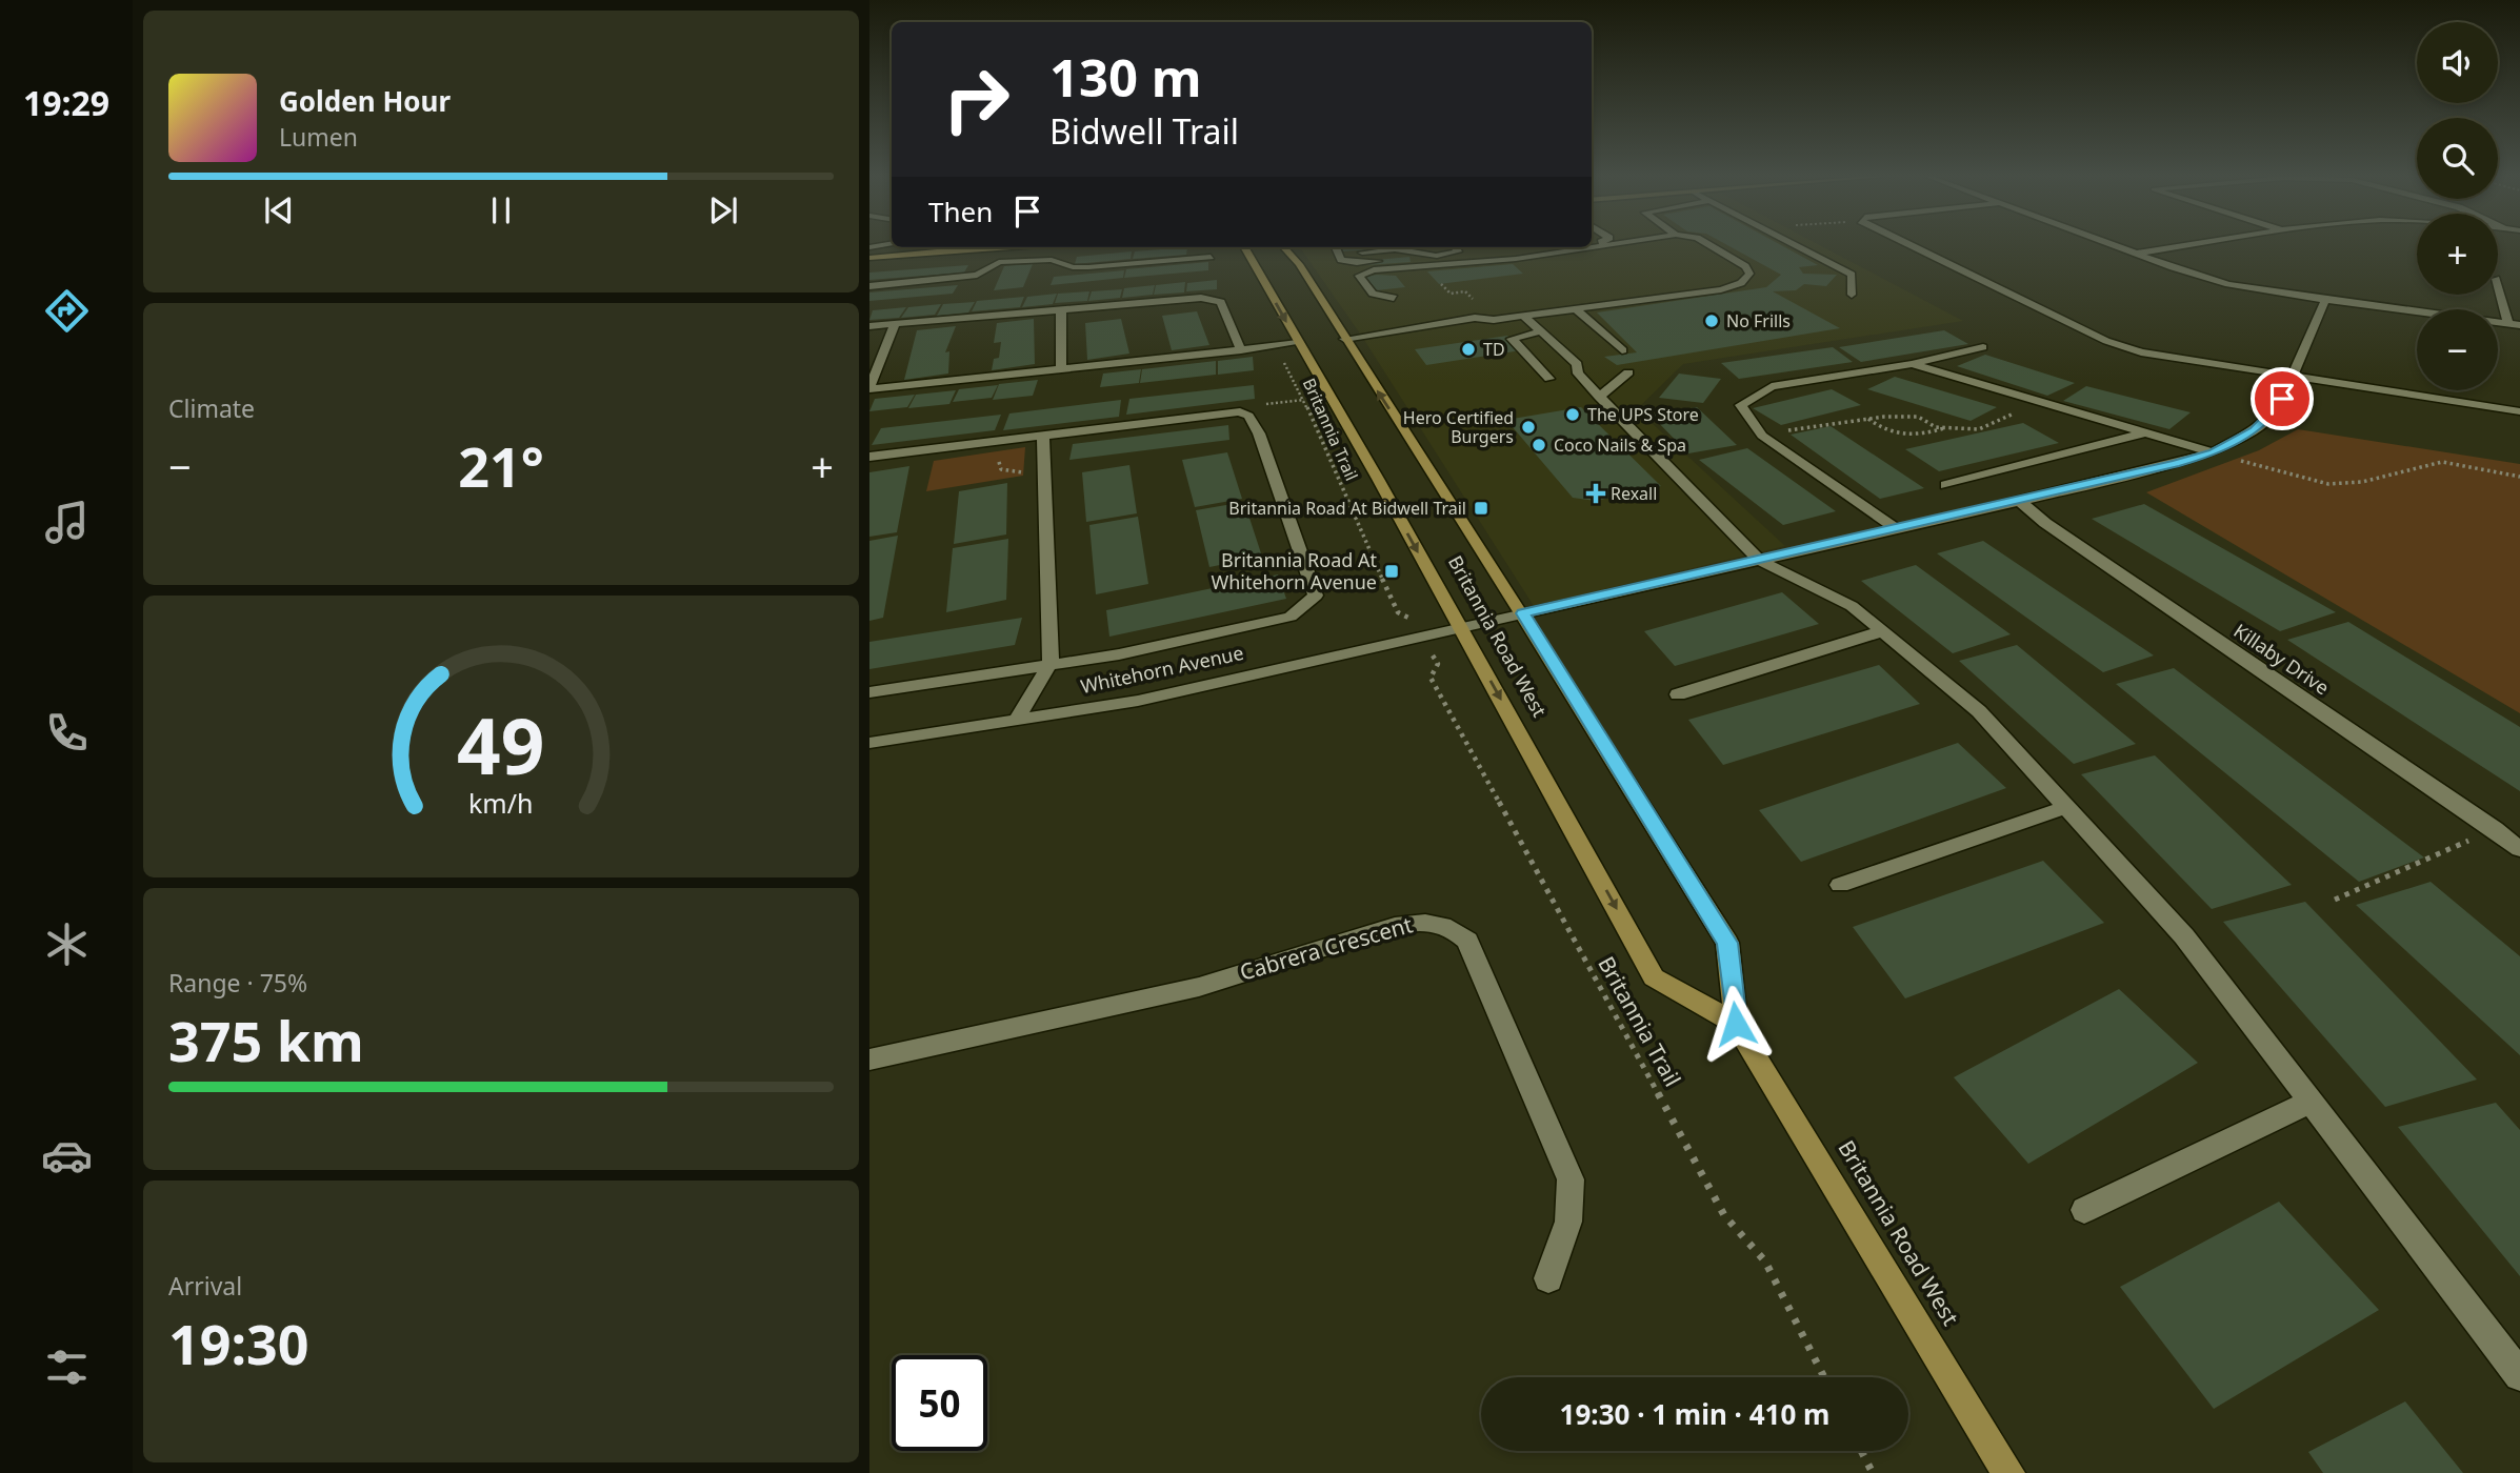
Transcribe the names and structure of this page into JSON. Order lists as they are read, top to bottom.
{
  "streets": {
    "main road": ["Britannia Road West"],
    "street": ["Killaby Drive", "Whitehorn Avenue", "Cabrera Crescent"],
    "path": ["Britannia Trail"]
  },
  "crossings": [
    ["Britannia Road West", "Whitehorn Avenue"],
    ["Killaby Drive", "Whitehorn Avenue"]
  ],
  "places": {
    "other": [
      "No Frills",
      "TD",
      "The UPS Store",
      "Hero Certified Burgers",
      "Coco Nails & Spa"
    ],
    "health": ["Rexall"],
    "transit": ["Britannia Road At Bidwell Trail", "Britannia Road At Whitehorn Avenue"]
  },
  "page": {
    "tabs": "19:29",
    "map_buttons": ["+", "−"],
    "turn": ["130 m", "Bidwell Trail"],
    "song": ["Golden Hour", "Lumen"],
    "then": "Then",
    "tile": [
      "Climate",
      ["Range · 75%", "375 km"],
      ["Arrival", "19:30"]
    ],
    "heat": ["−", "21°", "+"],
    "limit": "50",
    "trip": "19:30 · 1 min · 410 m",
    "gauge": ["49", "km/h"]
  }
}
